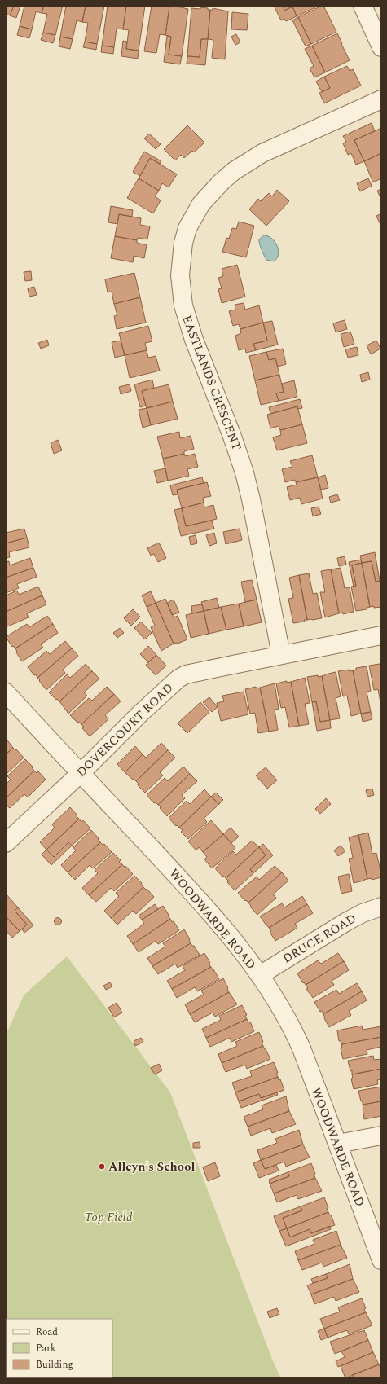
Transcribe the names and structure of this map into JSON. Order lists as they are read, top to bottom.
{
  "streets": {
    "street": [
      "EASTLANDS CRESCENT",
      "DOVERCOURT ROAD",
      "WOODWARDE ROAD",
      "DRUCE ROAD"
    ]
  },
  "crossings": [
    ["EASTLANDS CRESCENT", "DOVERCOURT ROAD"],
    ["DOVERCOURT ROAD", "WOODWARDE ROAD"],
    ["WOODWARDE ROAD", "DRUCE ROAD"]
  ],
  "parks": ["Top Field"],
  "places": ["Alleyn's School"],
  "legend": ["Road", "Park", "Building"]
}
